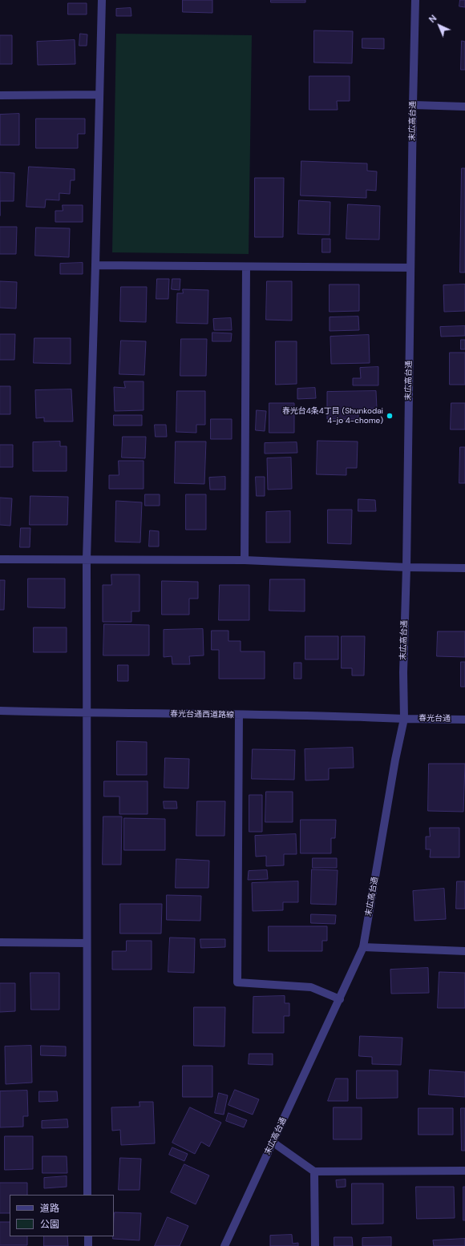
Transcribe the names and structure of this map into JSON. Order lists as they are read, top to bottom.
{
  "streets": {
    "street": ["末広高台通", "春光台通西道路線", "春光台通"]
  },
  "crossings": [
    ["末広高台通", "春光台通西道路線"],
    ["末広高台通", "春光台通"],
    ["春光台通西道路線", "春光台通"]
  ],
  "places": ["春光台4条4丁目 (Shunkodai 4-jo 4-chome)"],
  "legend": ["道路", "公園"],
  "north": "top left"
}
